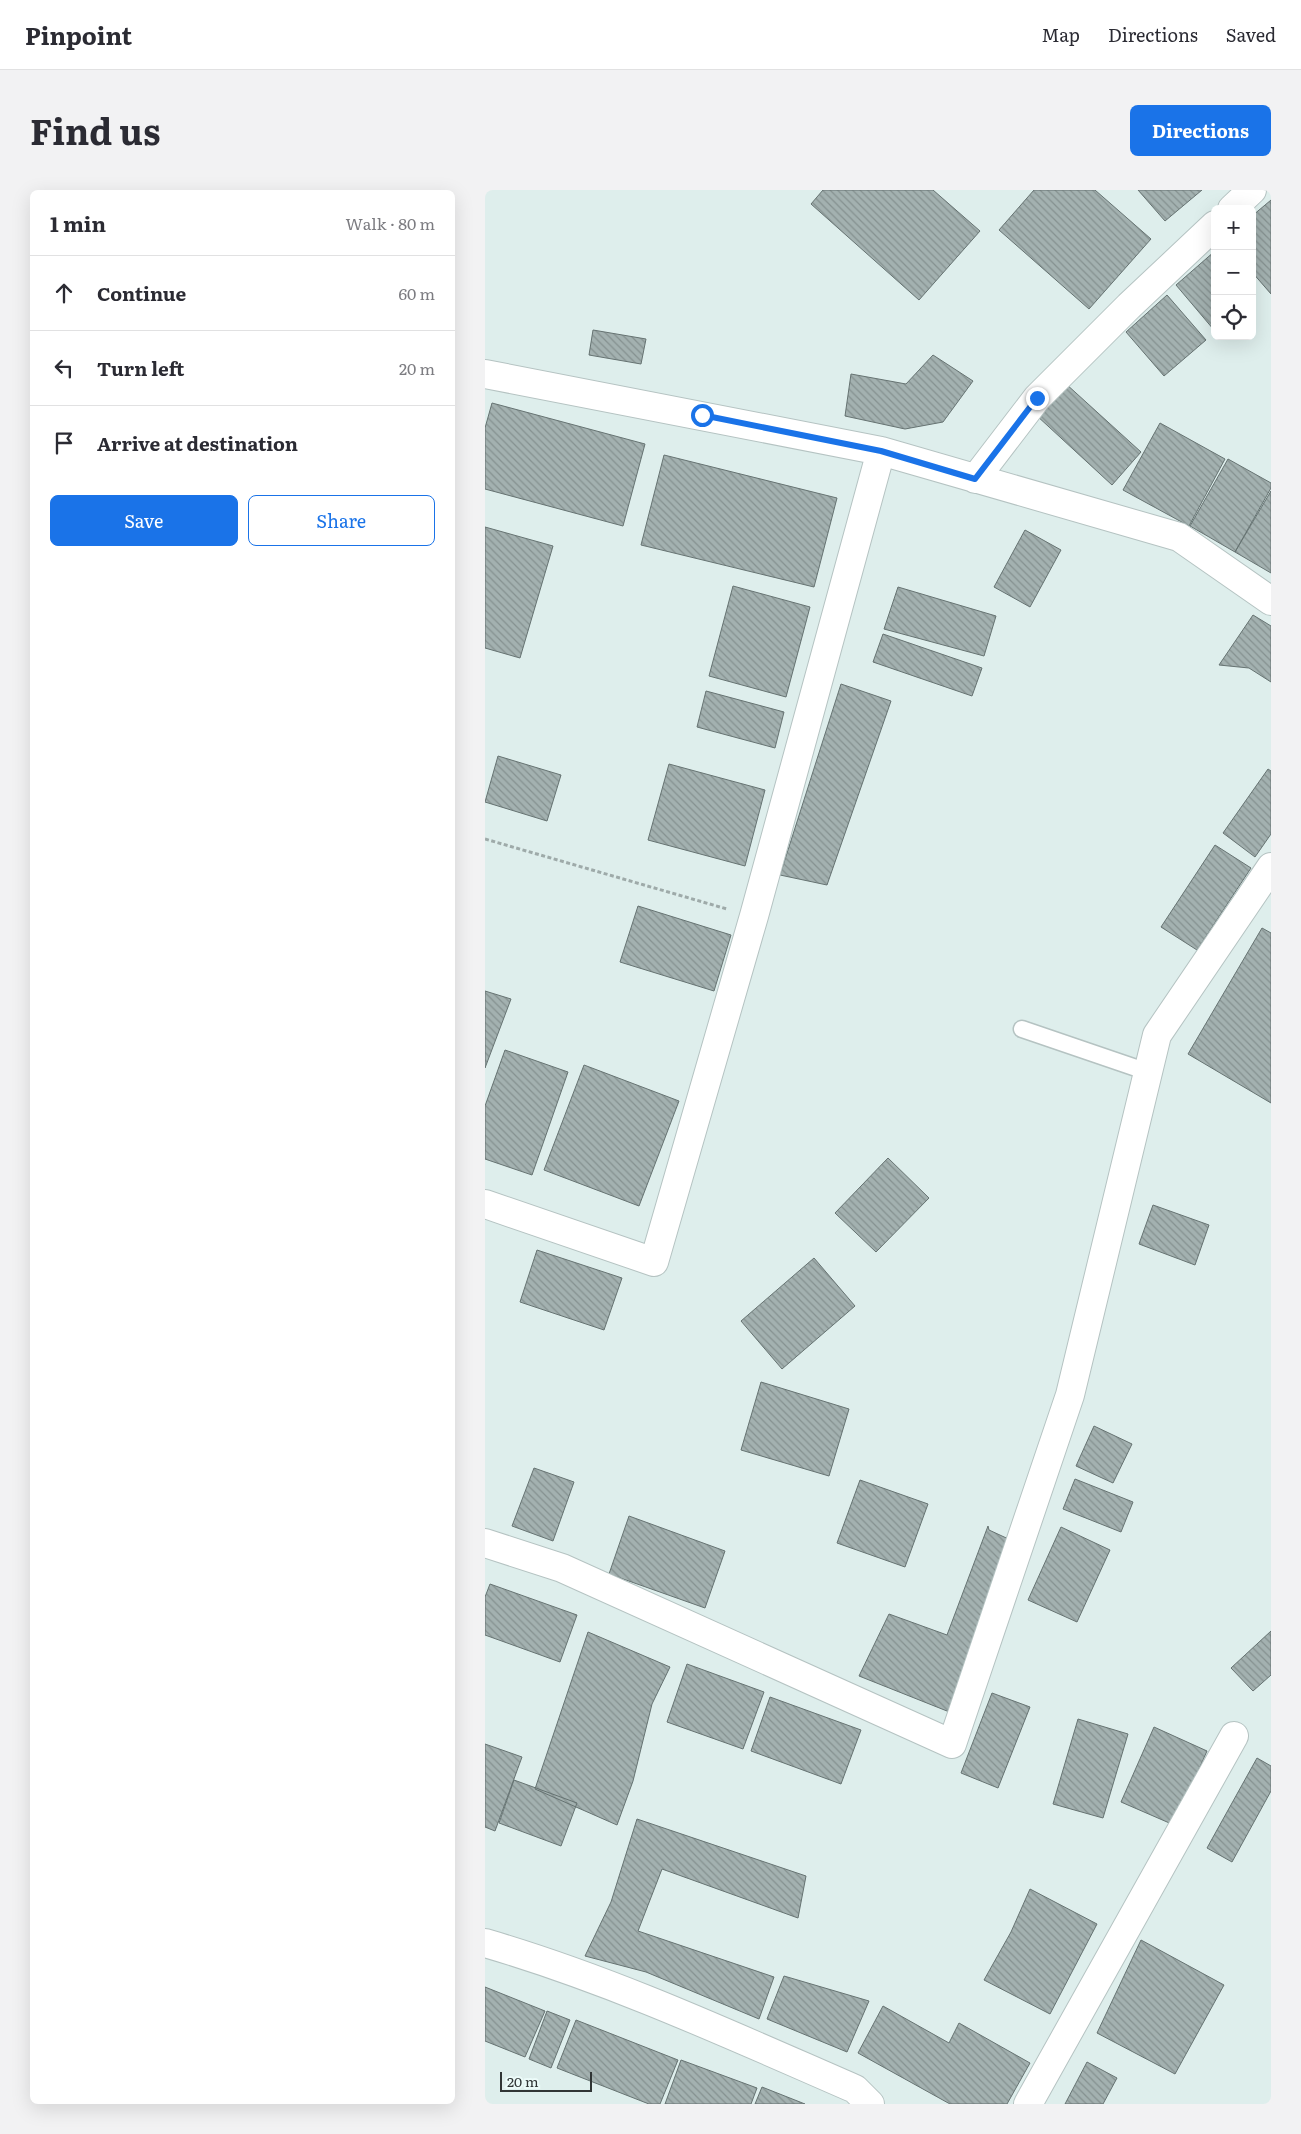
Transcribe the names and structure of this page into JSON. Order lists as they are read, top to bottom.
{
  "scale_bar": "20 m",
  "page": {
    "header": "Pinpoint",
    "nav": ["Map", "Directions", "Saved"],
    "title": "Find us",
    "buttons": [
      "Directions",
      ["Save", "Share"]
    ],
    "heading": ["1 min", "Walk · 80 m"],
    "map_buttons": ["+", "−"],
    "list": [
      ["Continue", "60 m"],
      ["Turn left", "20 m"],
      "Arrive at destination"
    ],
    "scale": "20 m"
  }
}
